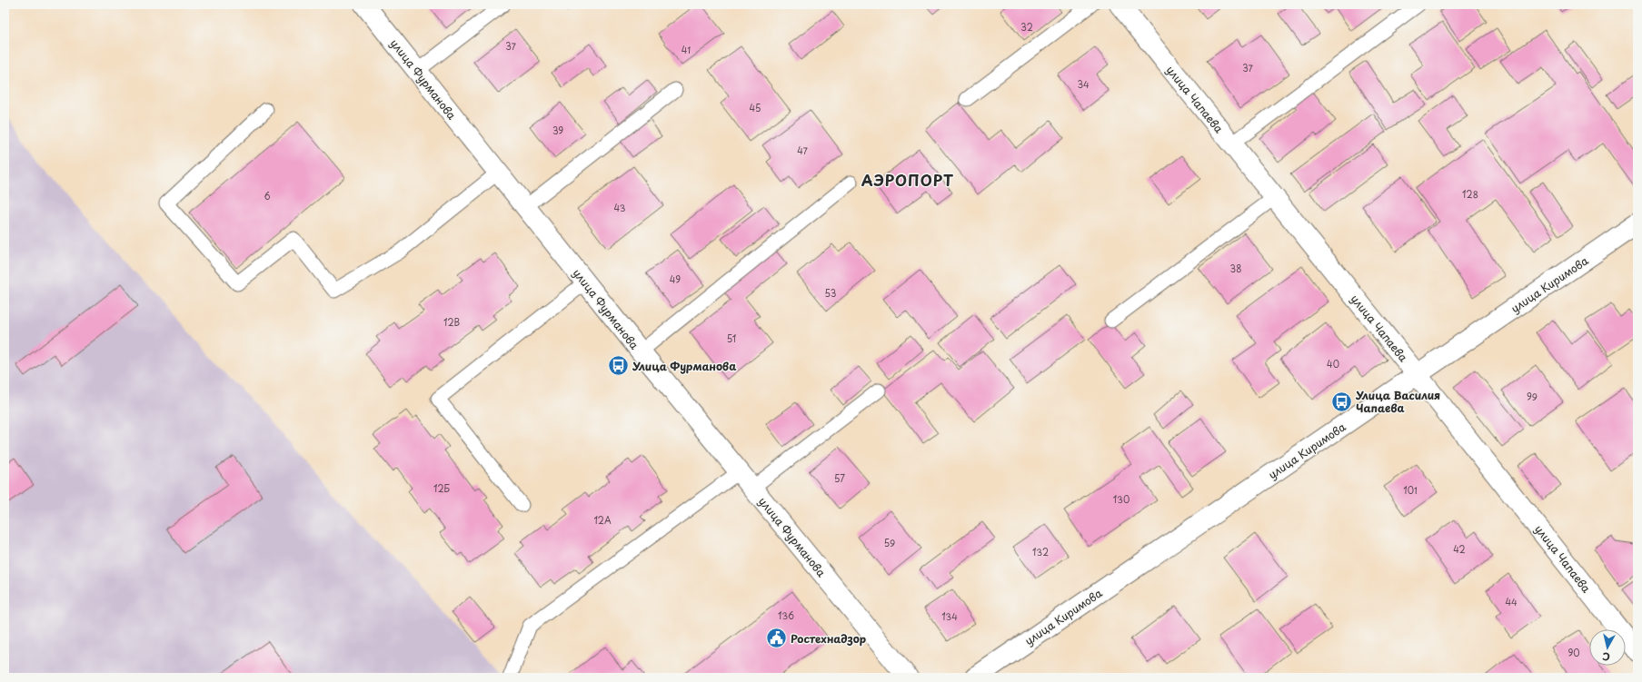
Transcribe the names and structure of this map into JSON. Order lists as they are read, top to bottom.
{
  "streets": {
    "street": ["улица Фурманова", "улица Чапаева", "улица Киримова"]
  },
  "crossings": [
    ["улица Чапаева", "улица Киримова"]
  ],
  "districts": ["АЭРОПОРТ"],
  "places": {
    "bus stop": ["Улица Фурманова", "Улица Василия Чапаева"],
    "public building": ["Ростехнадзор"]
  },
  "house_numbers": [
    "32",
    "37",
    "41",
    "37",
    "34",
    "45",
    "39",
    "47",
    "128",
    "6",
    "43",
    "38",
    "49",
    "53",
    "12В",
    "51",
    "40",
    "99",
    "57",
    "12Б",
    "101",
    "130",
    "12А",
    "59",
    "42",
    "132",
    "44",
    "136",
    "134",
    "90"
  ],
  "north": "bottom"
}
